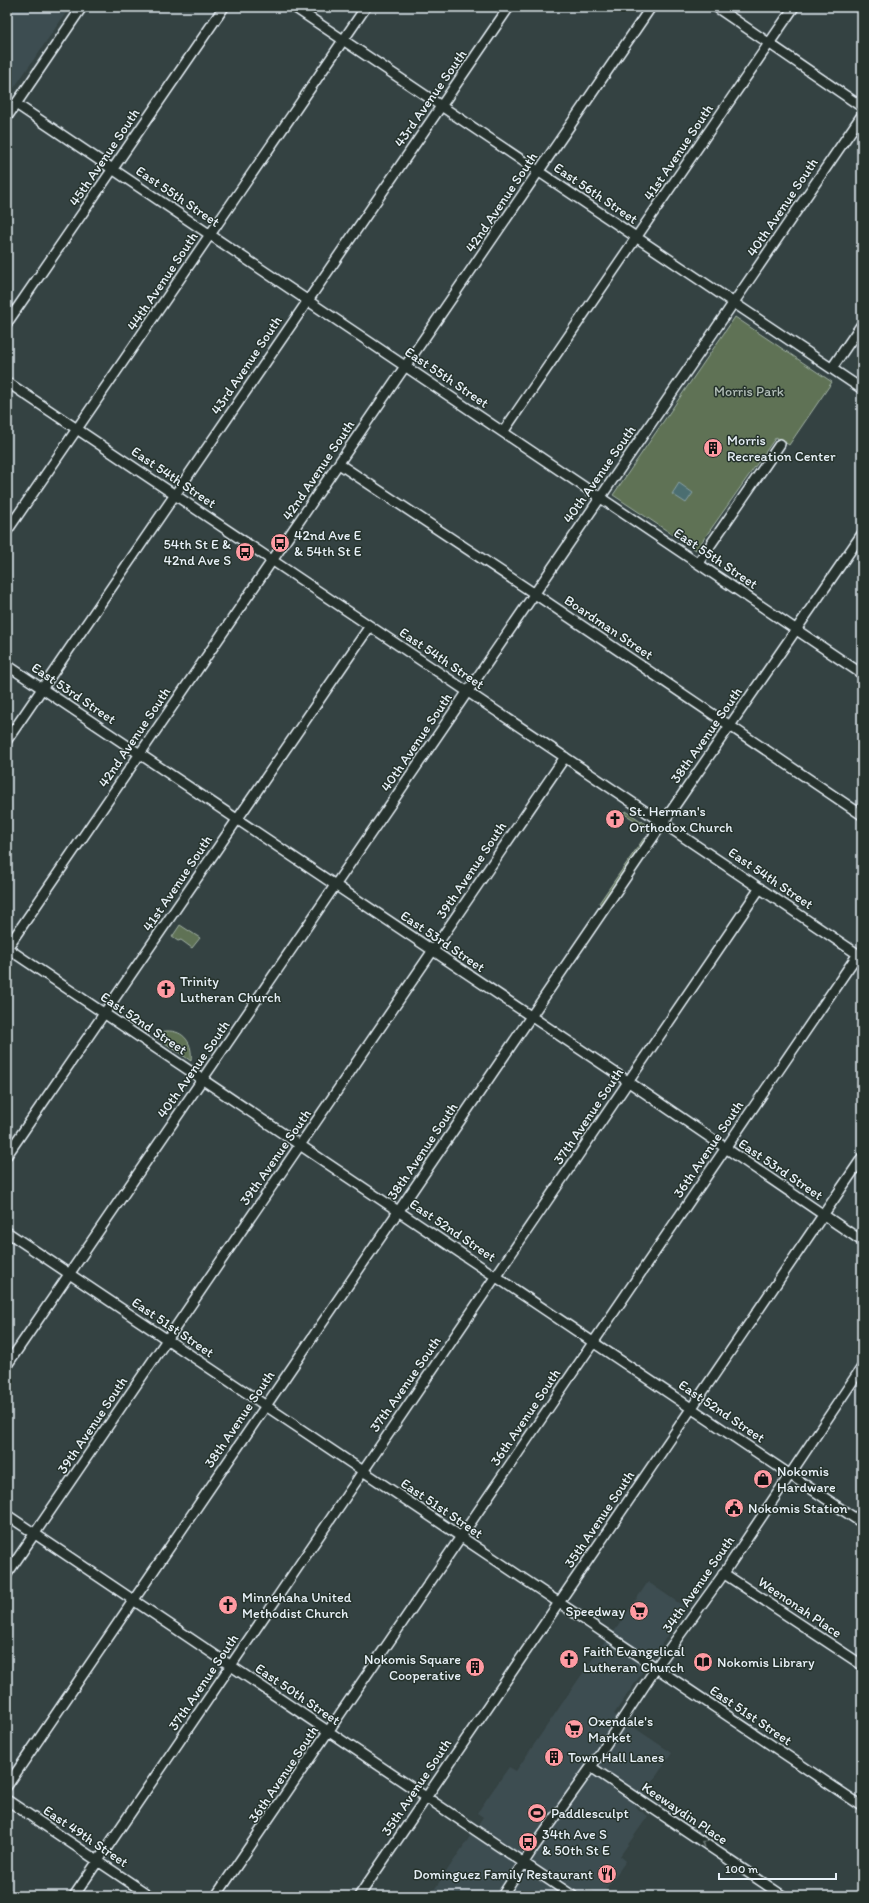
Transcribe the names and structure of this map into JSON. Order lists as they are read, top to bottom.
{
  "streets": {
    "street": [
      "43rd Avenue South",
      "41st Avenue South",
      "45th Avenue South",
      "East 56th Street",
      "East 55th Street",
      "42nd Avenue South",
      "40th Avenue South",
      "44th Avenue South",
      "East 54th Street",
      "Boardman Street",
      "East 53rd Street",
      "38th Avenue South",
      "39th Avenue South",
      "East 52nd Street",
      "37th Avenue South",
      "36th Avenue South",
      "East 51st Street",
      "35th Avenue South",
      "34th Avenue South",
      "Weenonah Place",
      "East 50th Street",
      "Keewaydin Place",
      "East 49th Street"
    ]
  },
  "crossings": [
    ["43rd Avenue South", "East 56th Street"],
    ["43rd Avenue South", "East 55th Street"],
    ["43rd Avenue South", "East 54th Street"],
    ["43rd Avenue South", "East 53rd Street"],
    ["41st Avenue South", "East 56th Street"],
    ["41st Avenue South", "East 55th Street"],
    ["41st Avenue South", "East 54th Street"],
    ["41st Avenue South", "East 53rd Street"],
    ["41st Avenue South", "East 52nd Street"],
    ["45th Avenue South", "East 55th Street"],
    ["East 56th Street", "42nd Avenue South"],
    ["East 56th Street", "40th Avenue South"],
    ["East 56th Street", "44th Avenue South"],
    ["East 55th Street", "42nd Avenue South"],
    ["East 55th Street", "40th Avenue South"],
    ["East 55th Street", "44th Avenue South"],
    ["East 55th Street", "38th Avenue South"],
    ["42nd Avenue South", "East 54th Street"],
    ["42nd Avenue South", "Boardman Street"],
    ["42nd Avenue South", "East 53rd Street"],
    ["42nd Avenue South", "East 52nd Street"],
    ["40th Avenue South", "East 54th Street"],
    ["40th Avenue South", "Boardman Street"],
    ["40th Avenue South", "East 53rd Street"],
    ["40th Avenue South", "East 52nd Street"],
    ["40th Avenue South", "East 51st Street"],
    ["44th Avenue South", "East 54th Street"],
    ["East 54th Street", "38th Avenue South"],
    ["East 54th Street", "39th Avenue South"],
    ["East 54th Street", "37th Avenue South"],
    ["East 54th Street", "36th Avenue South"],
    ["Boardman Street", "38th Avenue South"],
    ["East 53rd Street", "38th Avenue South"],
    ["East 53rd Street", "39th Avenue South"],
    ["East 53rd Street", "37th Avenue South"],
    ["East 53rd Street", "36th Avenue South"],
    ["East 53rd Street", "35th Avenue South"],
    ["38th Avenue South", "East 52nd Street"],
    ["38th Avenue South", "East 51st Street"],
    ["38th Avenue South", "East 50th Street"],
    ["39th Avenue South", "East 52nd Street"],
    ["39th Avenue South", "East 51st Street"],
    ["39th Avenue South", "East 50th Street"],
    ["East 52nd Street", "37th Avenue South"],
    ["East 52nd Street", "36th Avenue South"],
    ["East 52nd Street", "35th Avenue South"],
    ["East 52nd Street", "34th Avenue South"],
    ["37th Avenue South", "East 51st Street"],
    ["37th Avenue South", "East 50th Street"],
    ["37th Avenue South", "East 49th Street"],
    ["36th Avenue South", "East 51st Street"],
    ["36th Avenue South", "East 50th Street"],
    ["East 51st Street", "35th Avenue South"],
    ["East 51st Street", "34th Avenue South"],
    ["35th Avenue South", "East 50th Street"],
    ["34th Avenue South", "Weenonah Place"],
    ["34th Avenue South", "East 50th Street"],
    ["34th Avenue South", "Keewaydin Place"]
  ],
  "one_way": ["Keewaydin Place"],
  "parks": ["Morris Park"],
  "places": {
    "building": ["Morris Recreation Center", "Nokomis Square Cooperative", "Town Hall Lanes"],
    "bus stop": ["42nd Ave E & 54th St E", "54th St E & 42nd Ave S", "34th Ave S & 50th St E"],
    "church": [
      "St. Herman's Orthodox Church",
      "Trinity Lutheran Church",
      "Minnehaha United Methodist Church",
      "Faith Evangelical Lutheran Church"
    ],
    "shop": ["Nokomis Hardware"],
    "public building": ["Nokomis Station"],
    "supermarket": ["Speedway", "Oxendale's Market"],
    "library": ["Nokomis Library"],
    "sports": ["Paddlesculpt"],
    "restaurant": ["Dominguez Family Restaurant"]
  },
  "scale_bar": "100 m"
}
